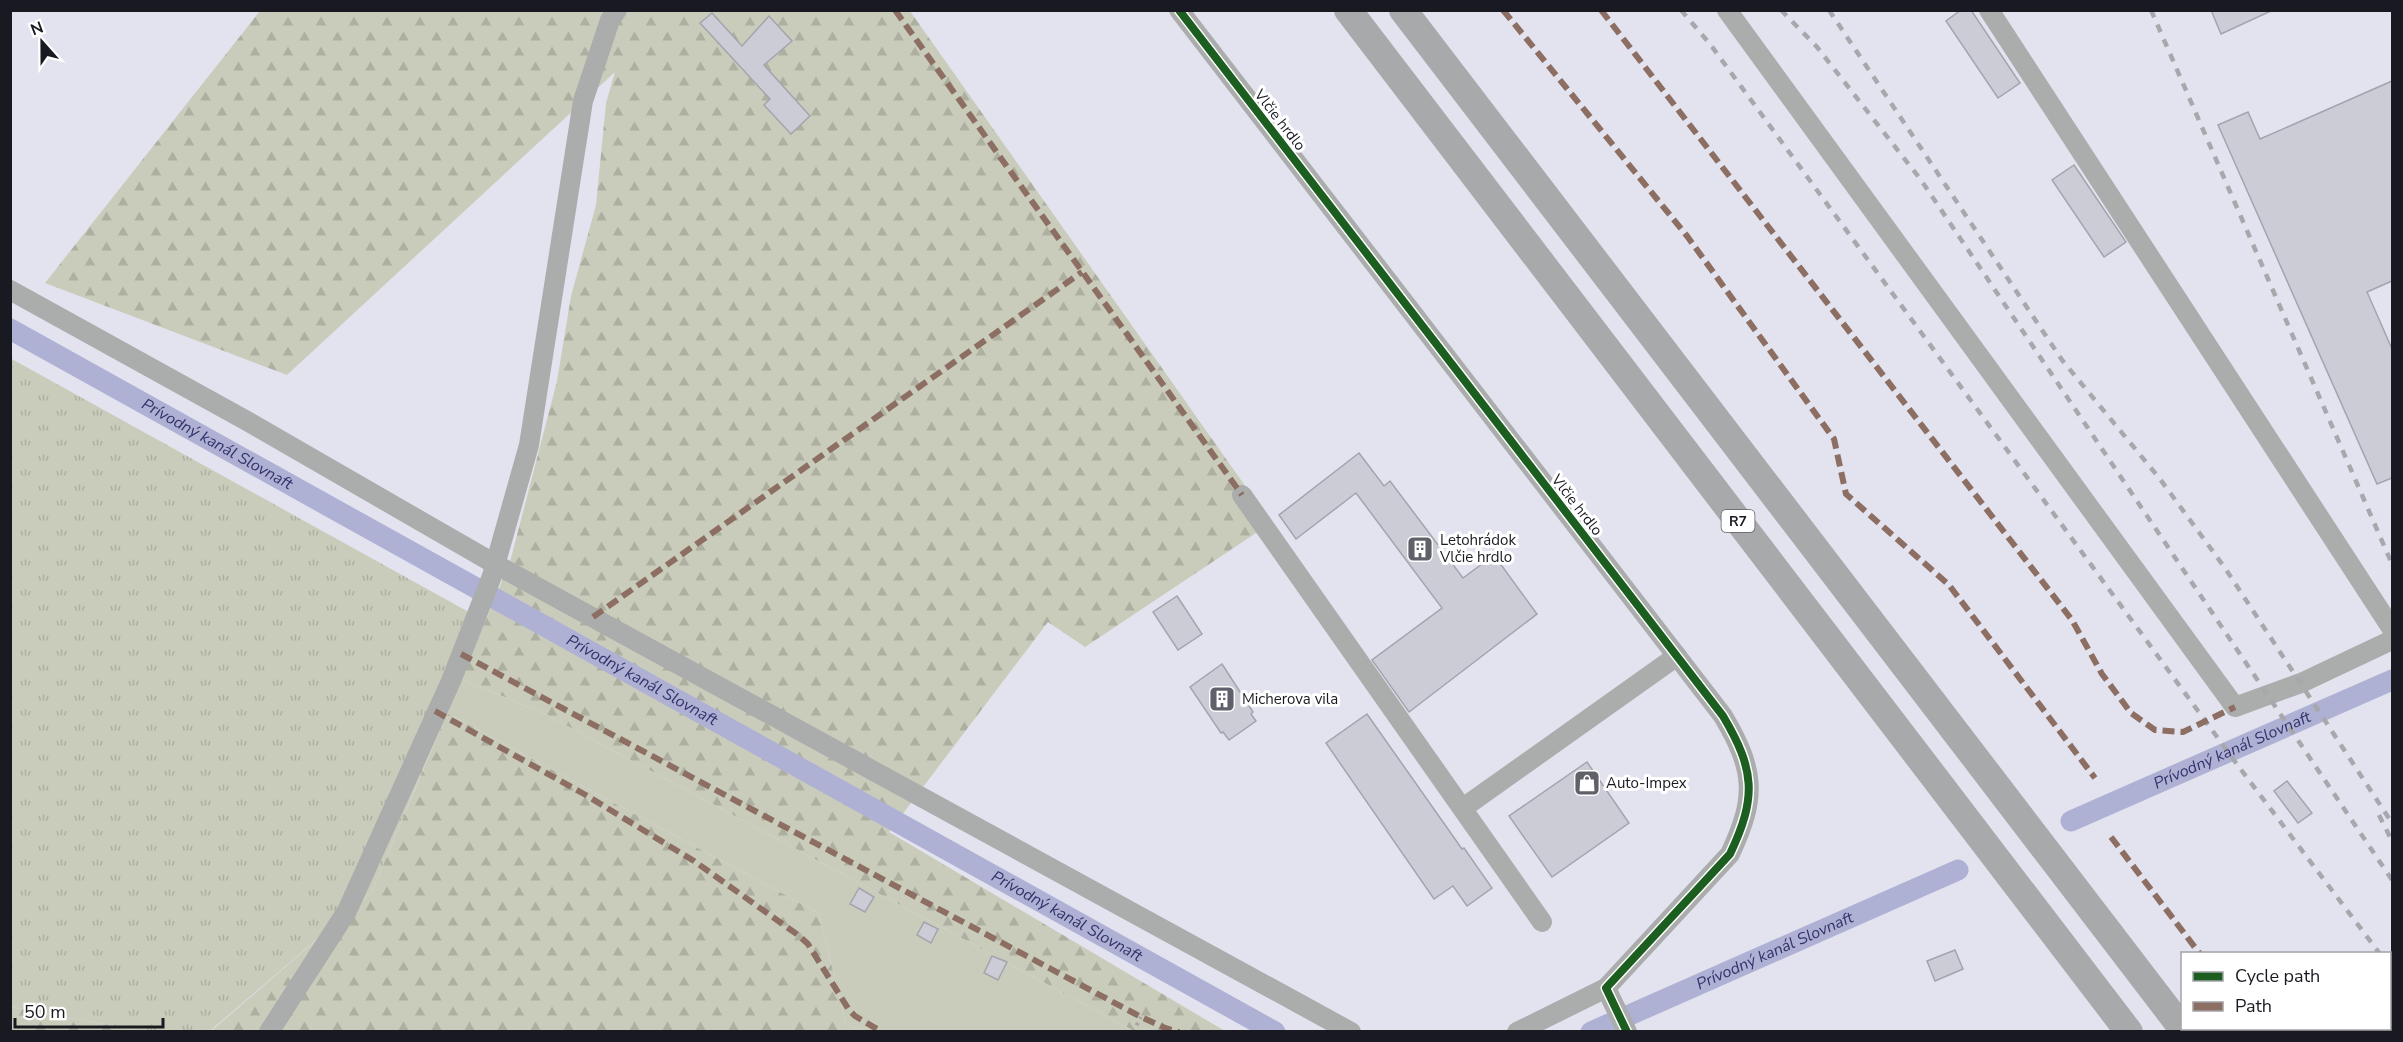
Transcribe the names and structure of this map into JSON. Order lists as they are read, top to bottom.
{
  "streets": {
    "highway": ["R7"],
    "street": ["Vlčie hrdlo"]
  },
  "water": ["Prívodný kanál Slovnaft"],
  "places": {
    "building": ["Letohrádok Vlčie hrdlo", "Micherova vila"],
    "shop": ["Auto-Impex"]
  },
  "legend": ["Cycle path", "Path"],
  "scale_bar": "50 m",
  "north": "top"
}
